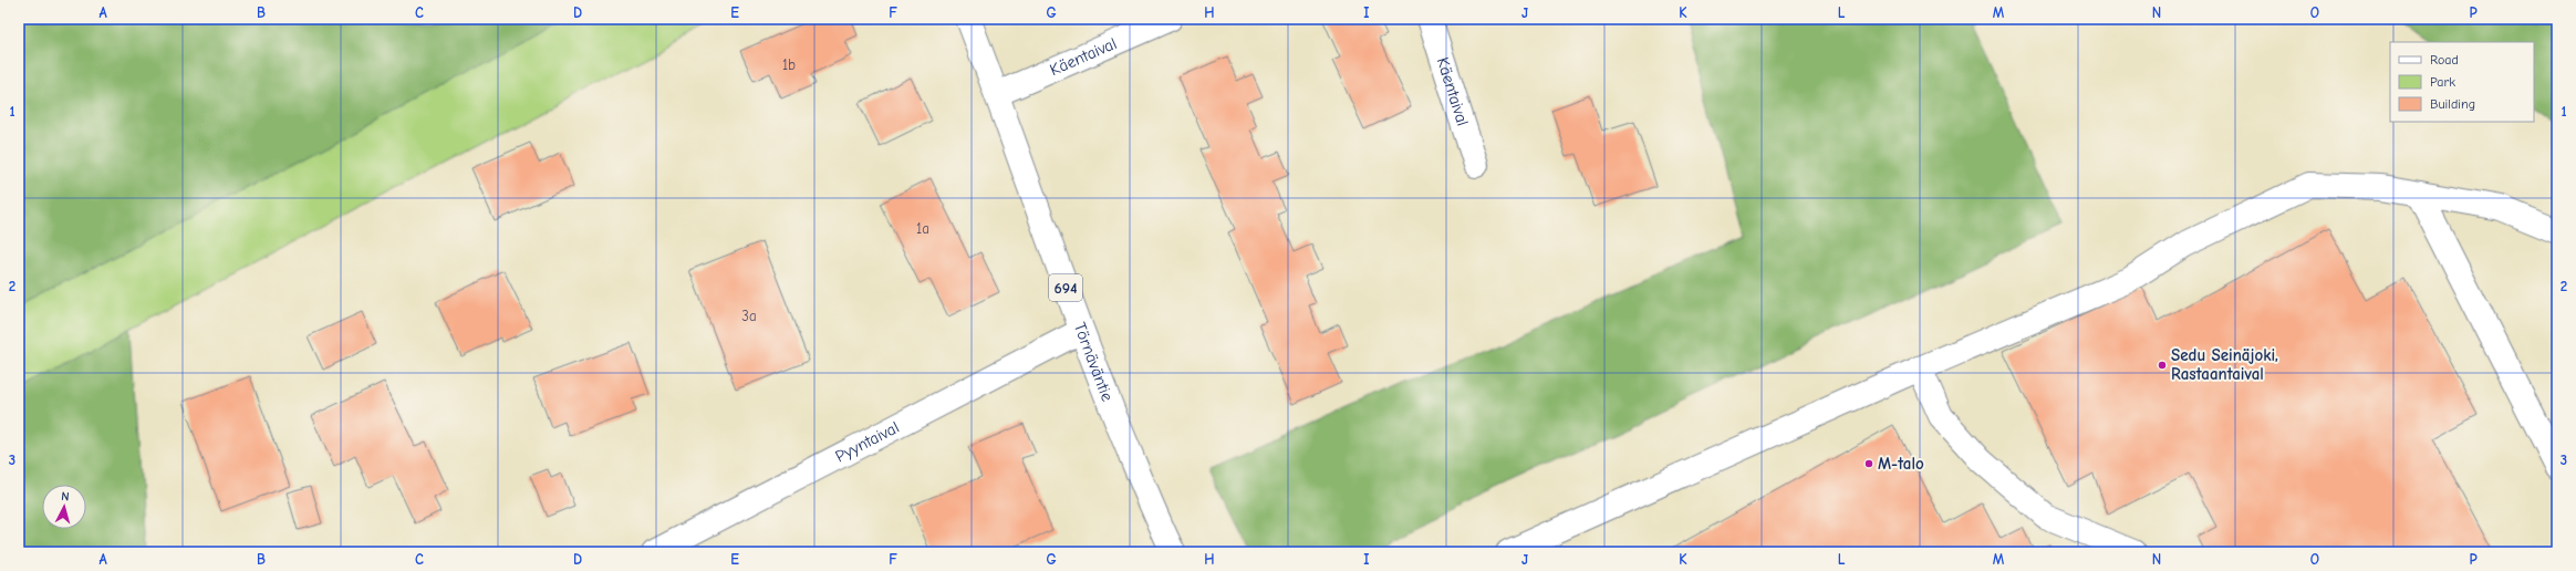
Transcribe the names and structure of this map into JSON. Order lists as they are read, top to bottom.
{
  "streets": {
    "street": [
      "Käentaival",
      "694",
      "Törnäväntie",
      "Pyyntaival"
    ]
  },
  "crossings": [
    ["Käentaival", "Törnäväntie"],
    ["Törnäväntie", "Pyyntaival"]
  ],
  "places": ["Sedu Seinäjoki, Rastaantaival", "M-talo"],
  "house_numbers": ["1b", "1a", "3a"],
  "legend": ["Road", "Park", "Building"],
  "north": "top",
  "grid": {
    "columns": [
      "A",
      "B",
      "C",
      "D",
      "E",
      "F",
      "G",
      "H",
      "I",
      "J",
      "K",
      "L",
      "M",
      "N",
      "O",
      "P"
    ],
    "rows": ["1", "2", "3"]
  }
}
